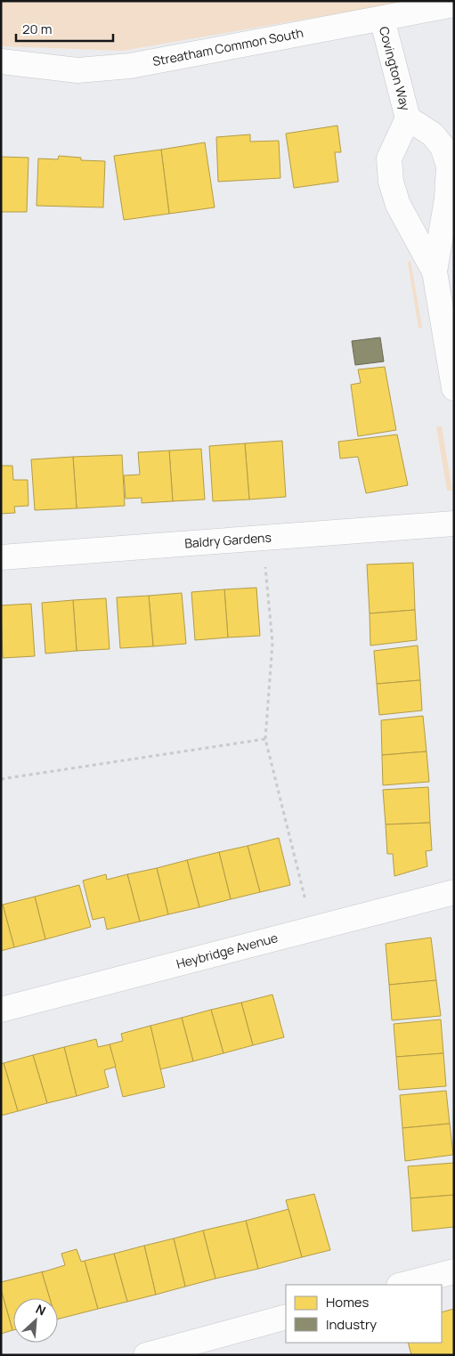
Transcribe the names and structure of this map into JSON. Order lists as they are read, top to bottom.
{
  "streets": {
    "street": [
      "Streatham Common South",
      "Covington Way",
      "Baldry Gardens",
      "Heybridge Avenue"
    ]
  },
  "crossings": [
    ["Streatham Common South", "Covington Way"]
  ],
  "legend": ["Homes", "Industry"],
  "scale_bar": "20 m",
  "north": "top right"
}
